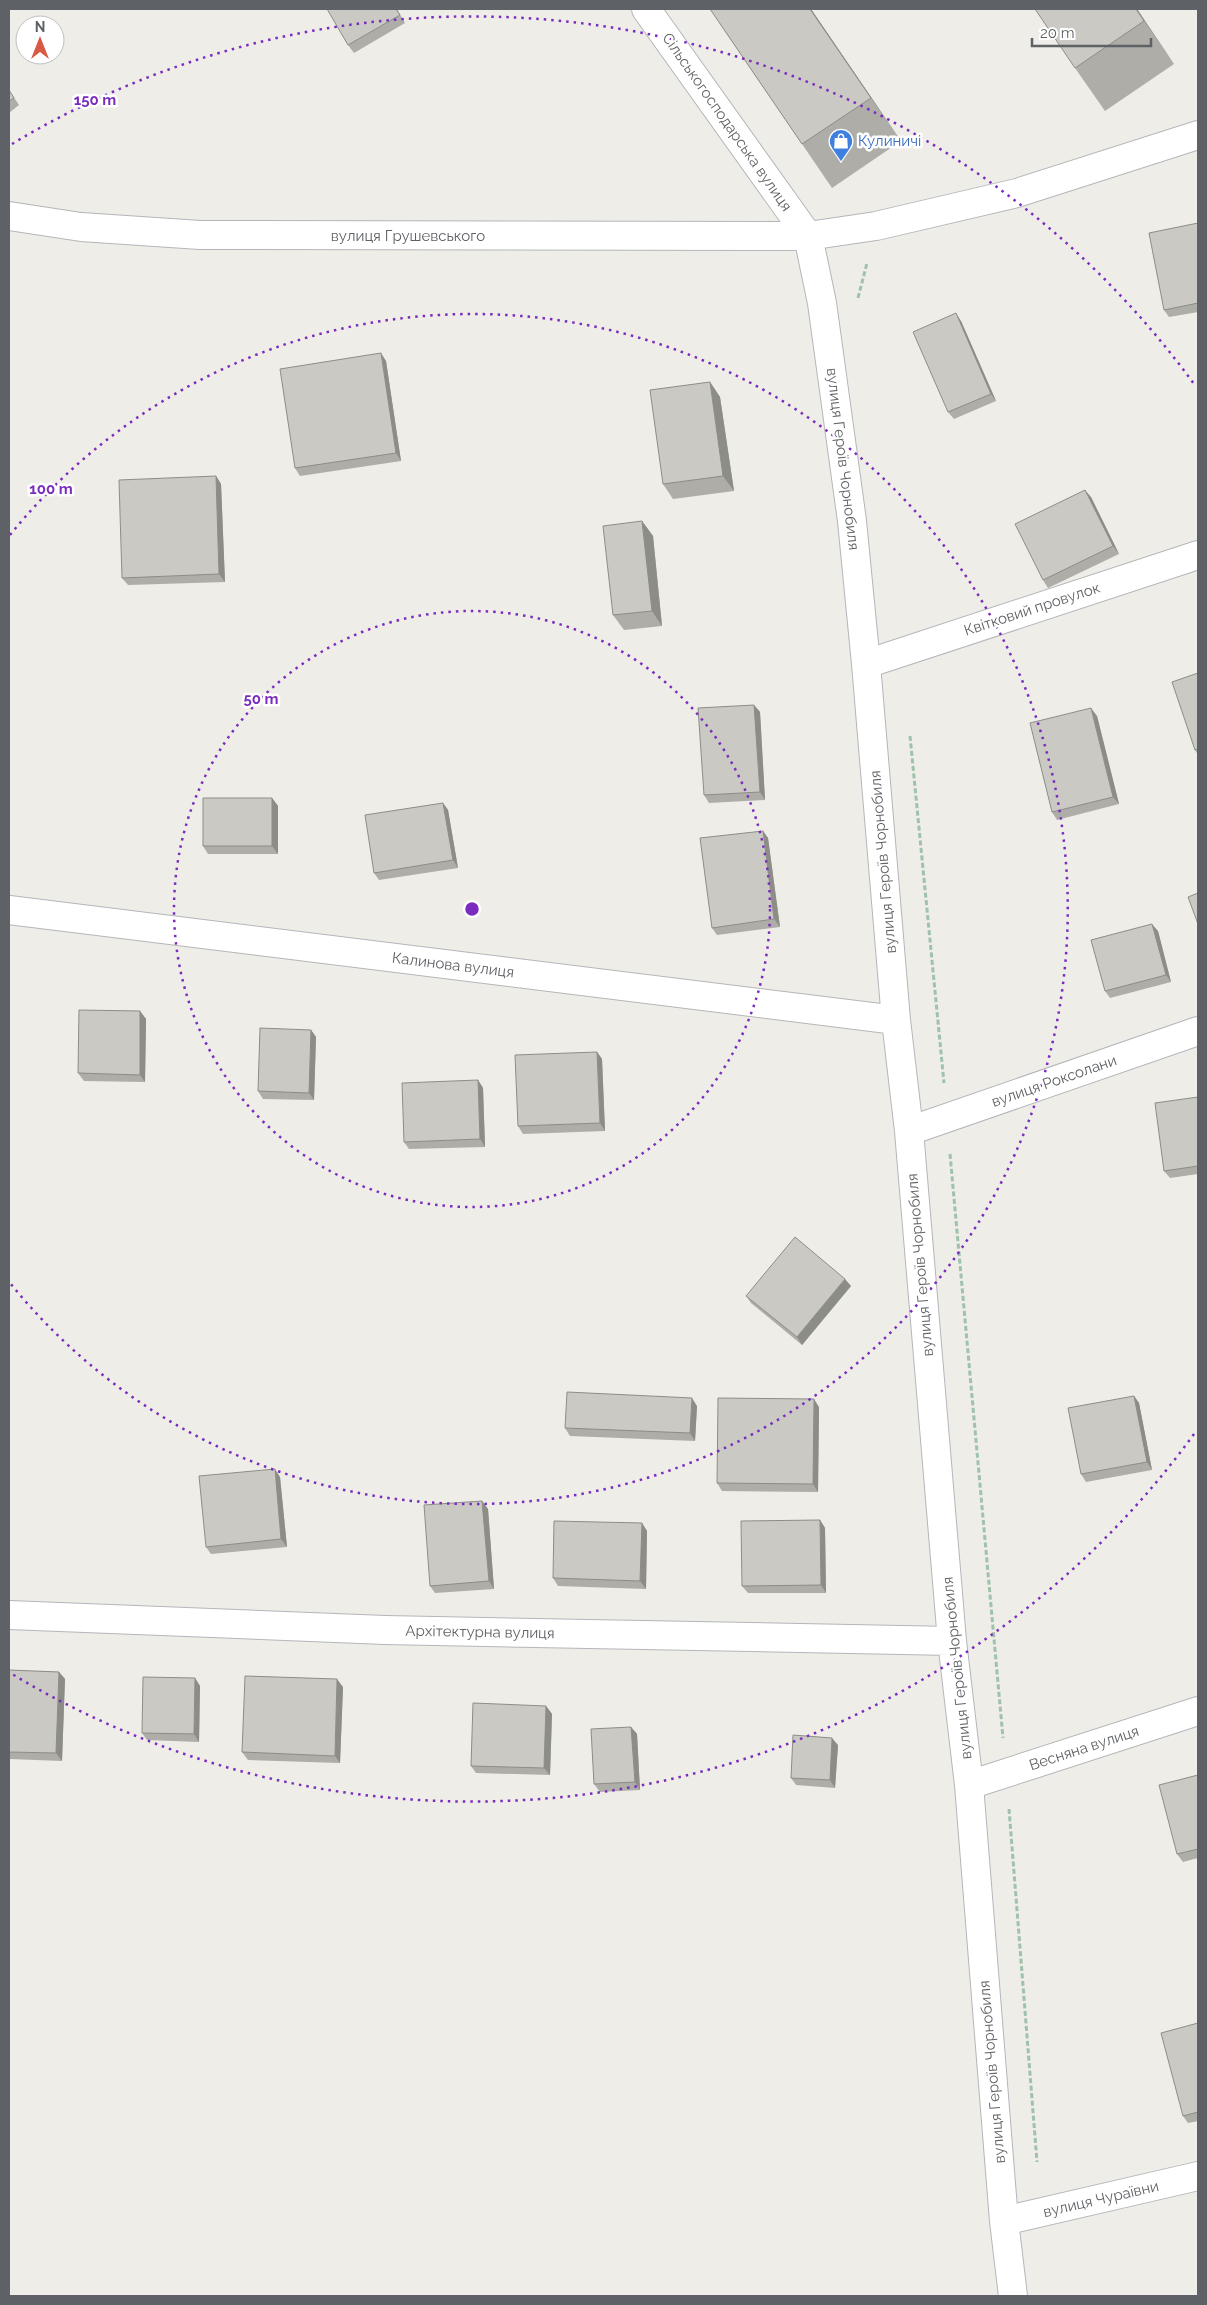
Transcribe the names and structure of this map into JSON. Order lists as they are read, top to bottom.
{
  "streets": {
    "street": [
      "Сільськогосподарська вулиця",
      "вулиця Грушевського",
      "вулиця Героїв Чорнобиля",
      "Квітковий провулок",
      "Калинова вулиця",
      "вулиця Роксолани",
      "Архітектурна вулиця",
      "Весняна вулиця",
      "вулиця Чураївни"
    ]
  },
  "crossings": [
    ["Сільськогосподарська вулиця", "вулиця Грушевського"],
    ["Сільськогосподарська вулиця", "вулиця Героїв Чорнобиля"],
    ["вулиця Грушевського", "вулиця Героїв Чорнобиля"],
    ["вулиця Героїв Чорнобиля", "Квітковий провулок"],
    ["вулиця Героїв Чорнобиля", "Калинова вулиця"],
    ["вулиця Героїв Чорнобиля", "вулиця Роксолани"],
    ["вулиця Героїв Чорнобиля", "Архітектурна вулиця"],
    ["вулиця Героїв Чорнобиля", "Весняна вулиця"],
    ["вулиця Героїв Чорнобиля", "вулиця Чураївни"]
  ],
  "places": {
    "shop": ["Кулиничі"]
  },
  "scale_bar": "20 m",
  "north": "top",
  "rings": ["150 m", "100 m", "50 m"]
}
